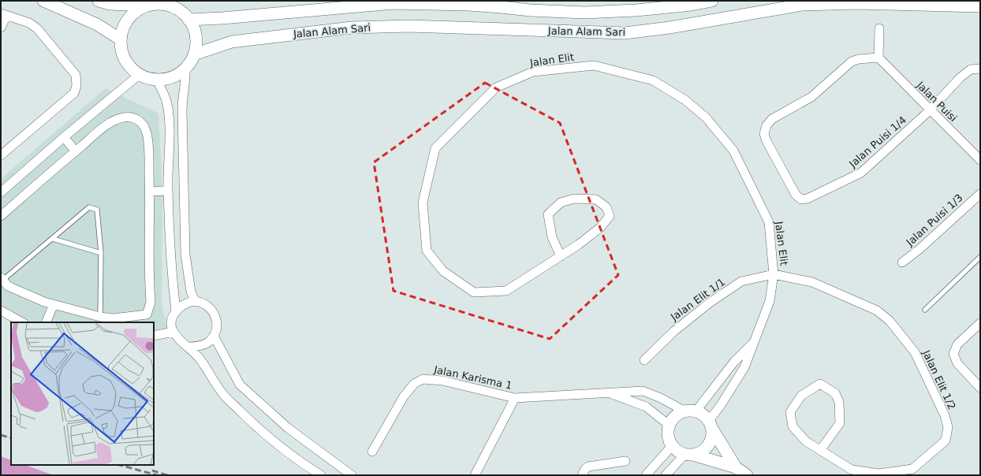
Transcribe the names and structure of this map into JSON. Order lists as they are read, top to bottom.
{
  "streets": {
    "street": [
      "Jalan Alam Sari",
      "Jalan Elit",
      "Jalan Puisi",
      "Jalan Puisi 1/4",
      "Jalan Puisi 1/3",
      "Jalan Elit 1/1",
      "Jalan Karisma 1",
      "Jalan Elit 1/2"
    ]
  },
  "crossings": [
    ["Jalan Elit", "Jalan Elit 1/1"],
    ["Jalan Elit", "Jalan Karisma 1"],
    ["Jalan Elit", "Jalan Elit 1/2"],
    ["Jalan Puisi", "Jalan Puisi 1/4"],
    ["Jalan Elit 1/1", "Jalan Elit 1/2"]
  ]
}
